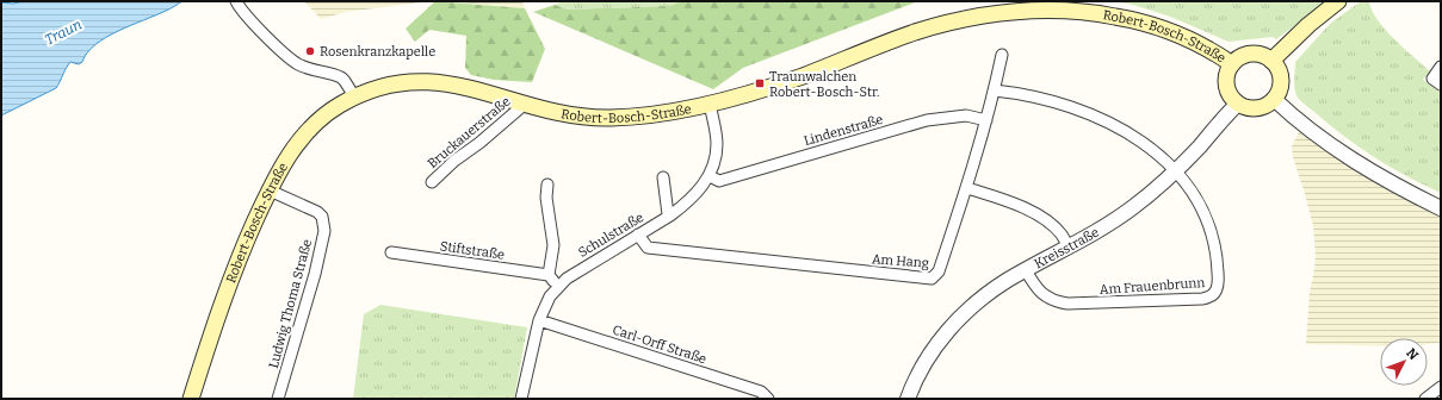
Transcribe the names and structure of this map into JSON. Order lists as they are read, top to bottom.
{
  "streets": {
    "main road": ["Robert-Bosch-Straße"],
    "street": [
      "Lindenstraße",
      "Bruckauerstraße",
      "Schulstraße",
      "Kreisstraße",
      "Stiftstraße",
      "Am Hang",
      "Am Frauenbrunn",
      "Ludwig Thoma Straße",
      "Carl-Orff Straße"
    ]
  },
  "crossings": [
    ["Robert-Bosch-Straße", "Bruckauerstraße"],
    ["Robert-Bosch-Straße", "Schulstraße"],
    ["Robert-Bosch-Straße", "Kreisstraße"],
    ["Robert-Bosch-Straße", "Ludwig Thoma Straße"],
    ["Lindenstraße", "Schulstraße"],
    ["Lindenstraße", "Am Hang"],
    ["Schulstraße", "Am Hang"],
    ["Schulstraße", "Carl-Orff Straße"],
    ["Kreisstraße", "Am Frauenbrunn"],
    ["Am Hang", "Am Frauenbrunn"]
  ],
  "water": ["Traun"],
  "places": {
    "other": ["Rosenkranzkapelle"],
    "transit": ["Traunwalchen Robert-Bosch-Str."]
  },
  "north": "top right"
}
